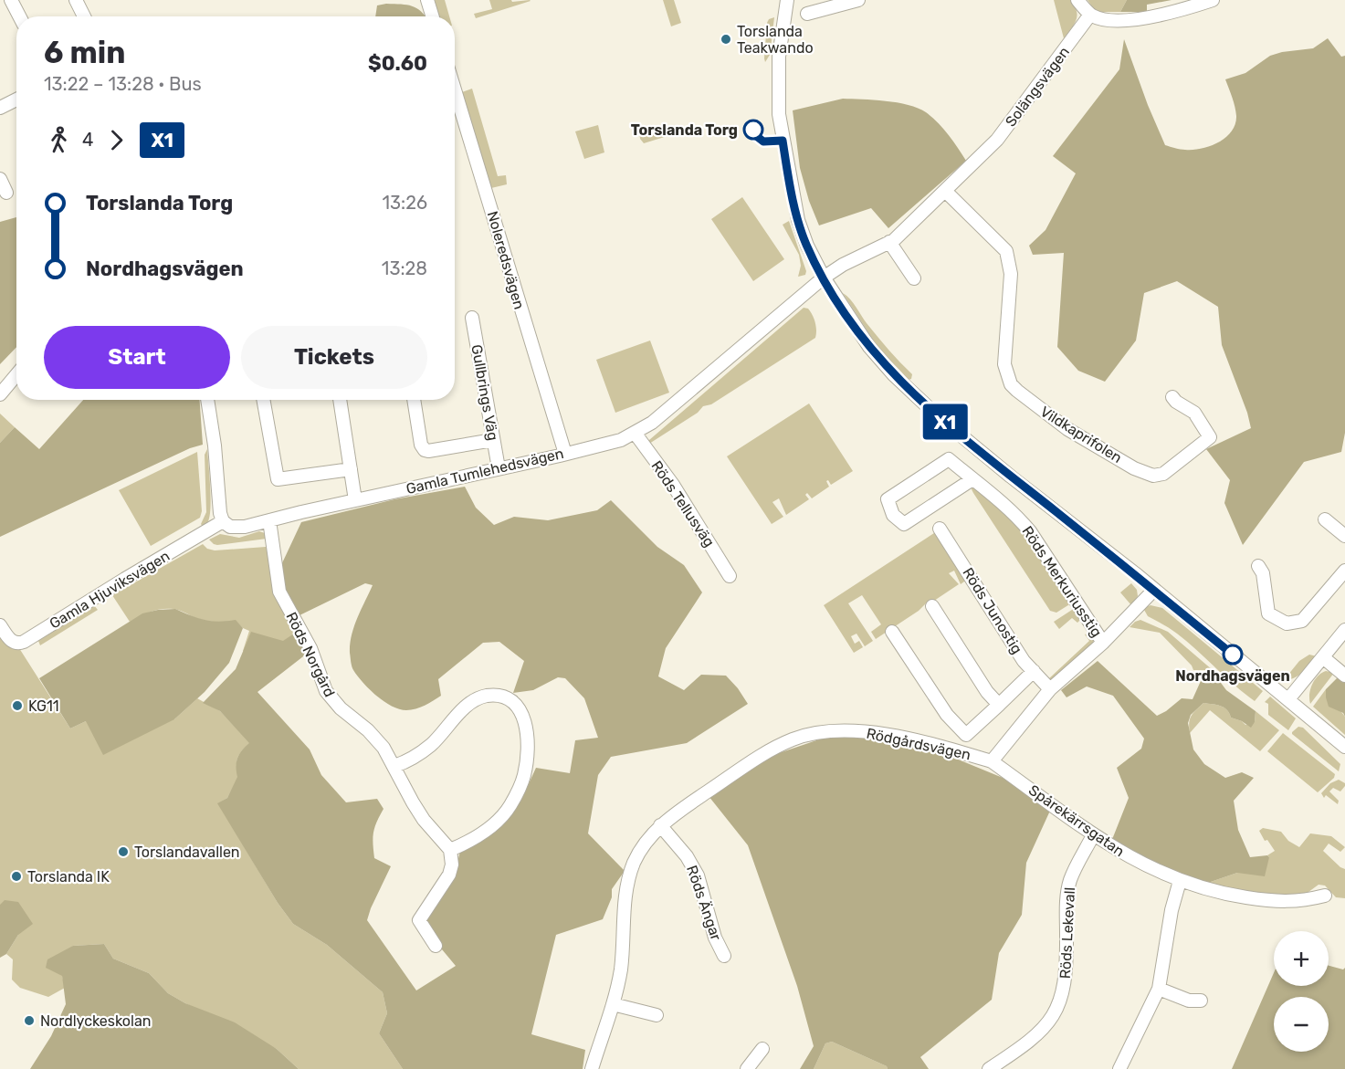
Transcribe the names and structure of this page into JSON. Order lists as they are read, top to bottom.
{
  "streets": {
    "street": [
      "Solängsvägen",
      "Noleredsvägen",
      "Gullbrings Väg",
      "Vildkaprifolen",
      "Gamla Tumlehedsvägen",
      "Röds Tellusväg",
      "Röds Merkuriusstig",
      "Gamla Hjuviksvägen",
      "Röds Junostig",
      "Röds Norgård",
      "Rödgårdsvägen",
      "Spårekärrsgatan",
      "Röds Ängar",
      "Röds Lekevall"
    ]
  },
  "crossings": [
    ["Solängsvägen", "Vildkaprifolen"],
    ["Solängsvägen", "Gamla Tumlehedsvägen"],
    ["Noleredsvägen", "Gamla Tumlehedsvägen"],
    ["Gullbrings Väg", "Gamla Tumlehedsvägen"],
    ["Gamla Tumlehedsvägen", "Röds Tellusväg"],
    ["Gamla Tumlehedsvägen", "Gamla Hjuviksvägen"],
    ["Gamla Tumlehedsvägen", "Röds Norgård"],
    ["Röds Merkuriusstig", "Rödgårdsvägen"],
    ["Röds Junostig", "Rödgårdsvägen"],
    ["Rödgårdsvägen", "Spårekärrsgatan"],
    ["Rödgårdsvägen", "Röds Ängar"],
    ["Spårekärrsgatan", "Röds Lekevall"]
  ],
  "places": [
    "Torslanda Teakwando",
    "Torslanda Torg",
    "Nordhagsvägen",
    "KG11",
    "Torslandavallen",
    "Torslanda IK",
    "Nordlyckeskolan"
  ],
  "lines": ["bus line X1"],
  "page": {
    "on_map": "X1",
    "heading": ["6 min", "13:22 – 13:28 · Bus", "$0.60"],
    "legs": ["4", "X1"],
    "list": [
      {
        "name": "Torslanda Torg",
        "value": "13:26"
      },
      {
        "name": "Nordhagsvägen",
        "value": "13:28"
      }
    ],
    "buttons": ["Start", "Tickets"],
    "map_buttons": ["+", "−"]
  }
}
